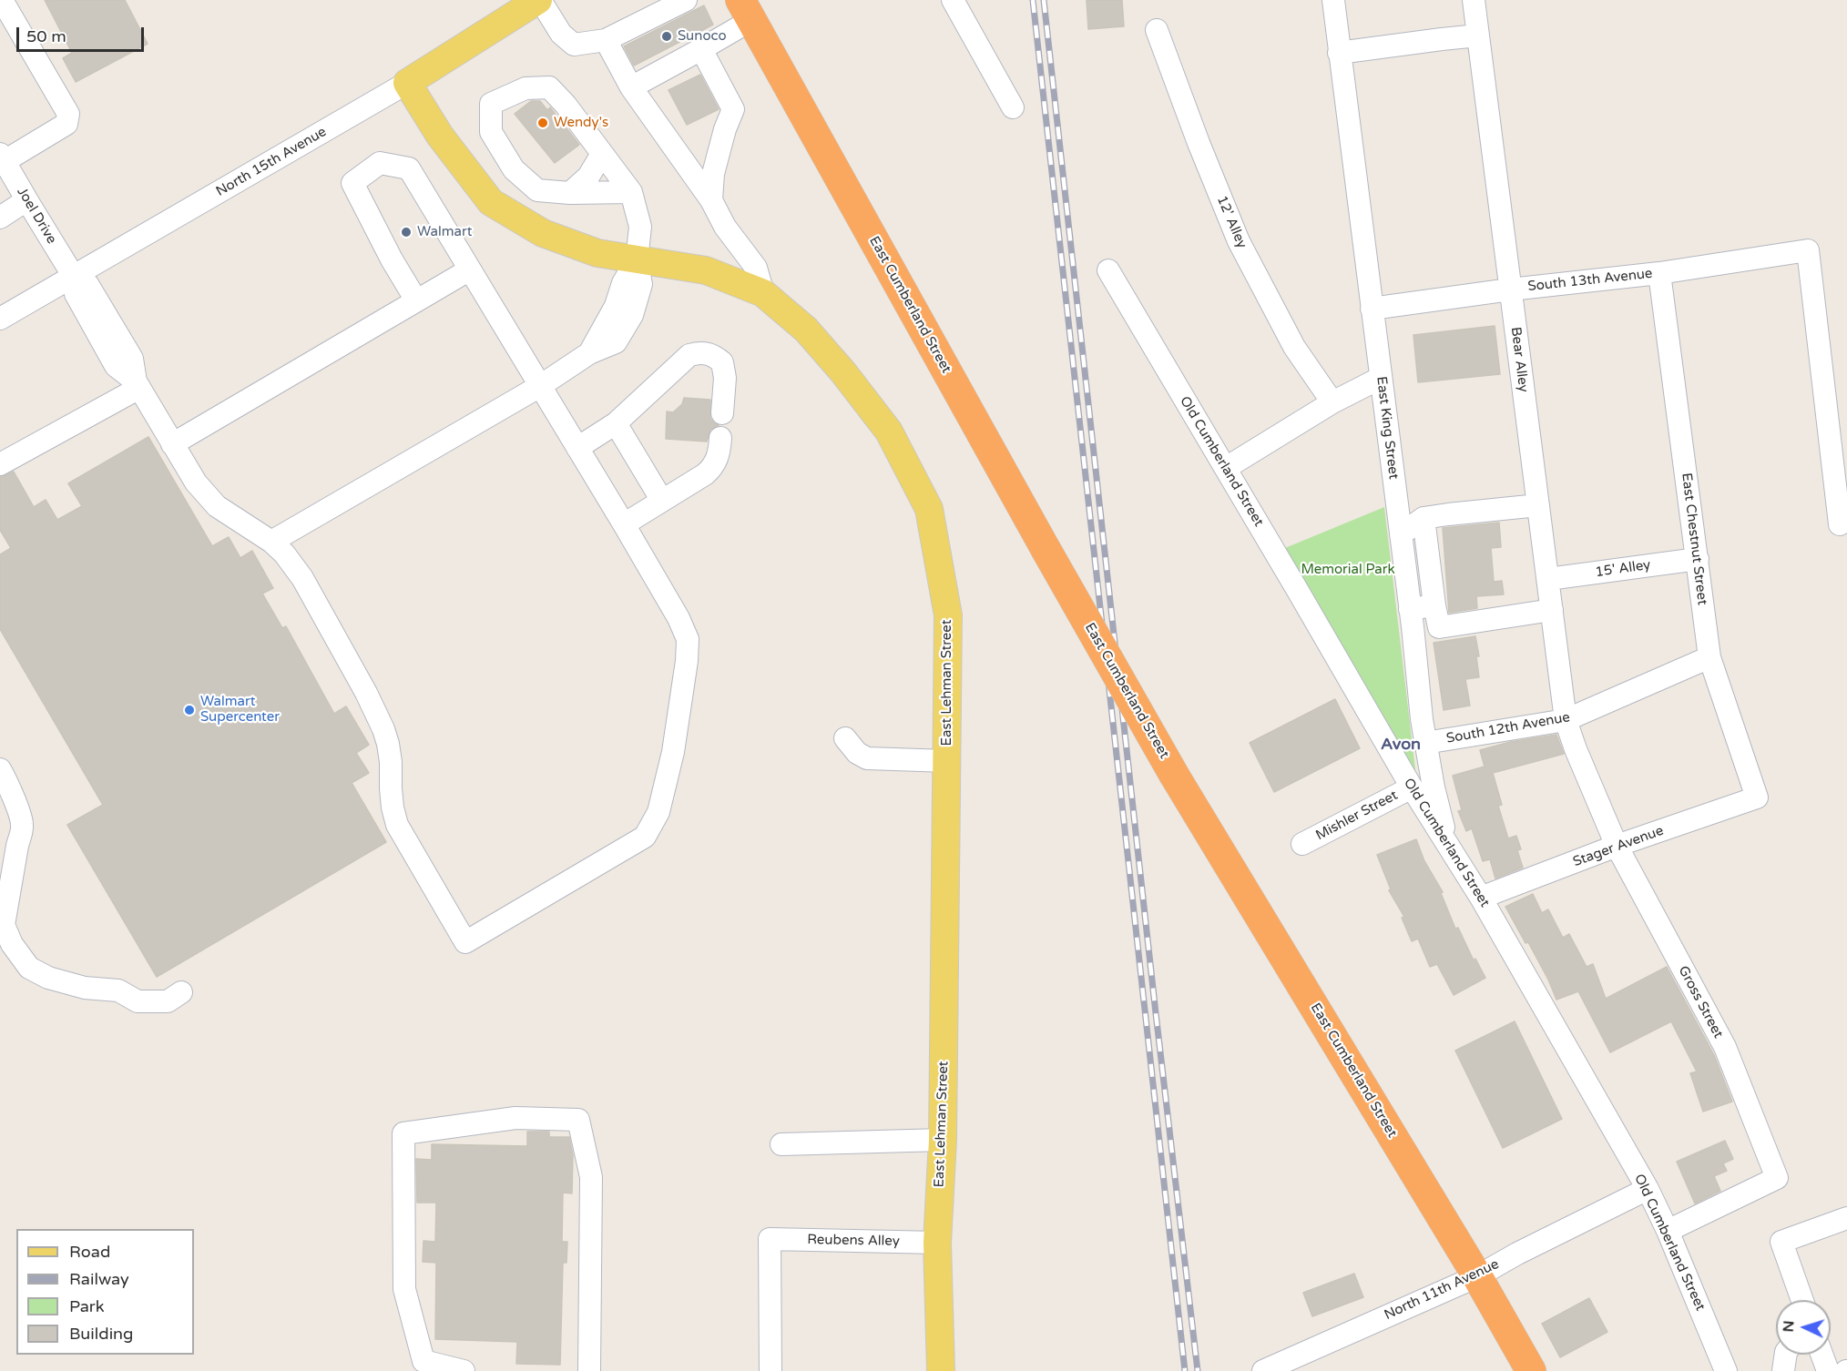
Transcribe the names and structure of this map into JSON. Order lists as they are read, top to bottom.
{
  "streets": {
    "highway": ["East Cumberland Street"],
    "main road": ["North 15th Avenue", "East Lehman Street"],
    "street": [
      "Joel Drive",
      "12' Alley",
      "South 13th Avenue",
      "Bear Alley",
      "East King Street",
      "Old Cumberland Street",
      "East Chestnut Street",
      "15' Alley",
      "South 12th Avenue",
      "Mishler Street",
      "Stager Avenue",
      "Gross Street",
      "Reubens Alley",
      "North 11th Avenue"
    ]
  },
  "crossings": [
    ["North 15th Avenue", "Joel Drive"],
    ["North 15th Avenue", "East Lehman Street"],
    ["South 13th Avenue", "Bear Alley"],
    ["South 13th Avenue", "East King Street"],
    ["South 13th Avenue", "East Chestnut Street"],
    ["East Cumberland Street", "North 11th Avenue"],
    ["Bear Alley", "15' Alley"],
    ["Bear Alley", "South 12th Avenue"],
    ["Bear Alley", "Gross Street"],
    ["East King Street", "Old Cumberland Street"],
    ["East King Street", "South 12th Avenue"],
    ["Old Cumberland Street", "Mishler Street"],
    ["Old Cumberland Street", "Stager Avenue"],
    ["Old Cumberland Street", "Gross Street"],
    ["Old Cumberland Street", "North 11th Avenue"],
    ["East Chestnut Street", "15' Alley"],
    ["East Chestnut Street", "South 12th Avenue"],
    ["East Chestnut Street", "Stager Avenue"],
    ["East Lehman Street", "Reubens Alley"],
    ["South 12th Avenue", "Gross Street"],
    ["Stager Avenue", "Gross Street"]
  ],
  "districts": ["Avon"],
  "parks": ["Memorial Park"],
  "places": [
    "Sunoco",
    "Wendy's",
    "Walmart",
    "Walmart Supercenter"
  ],
  "legend": [
    "Road",
    "Railway",
    "Park",
    "Building"
  ],
  "scale_bar": "50 m",
  "north": "left"
}
